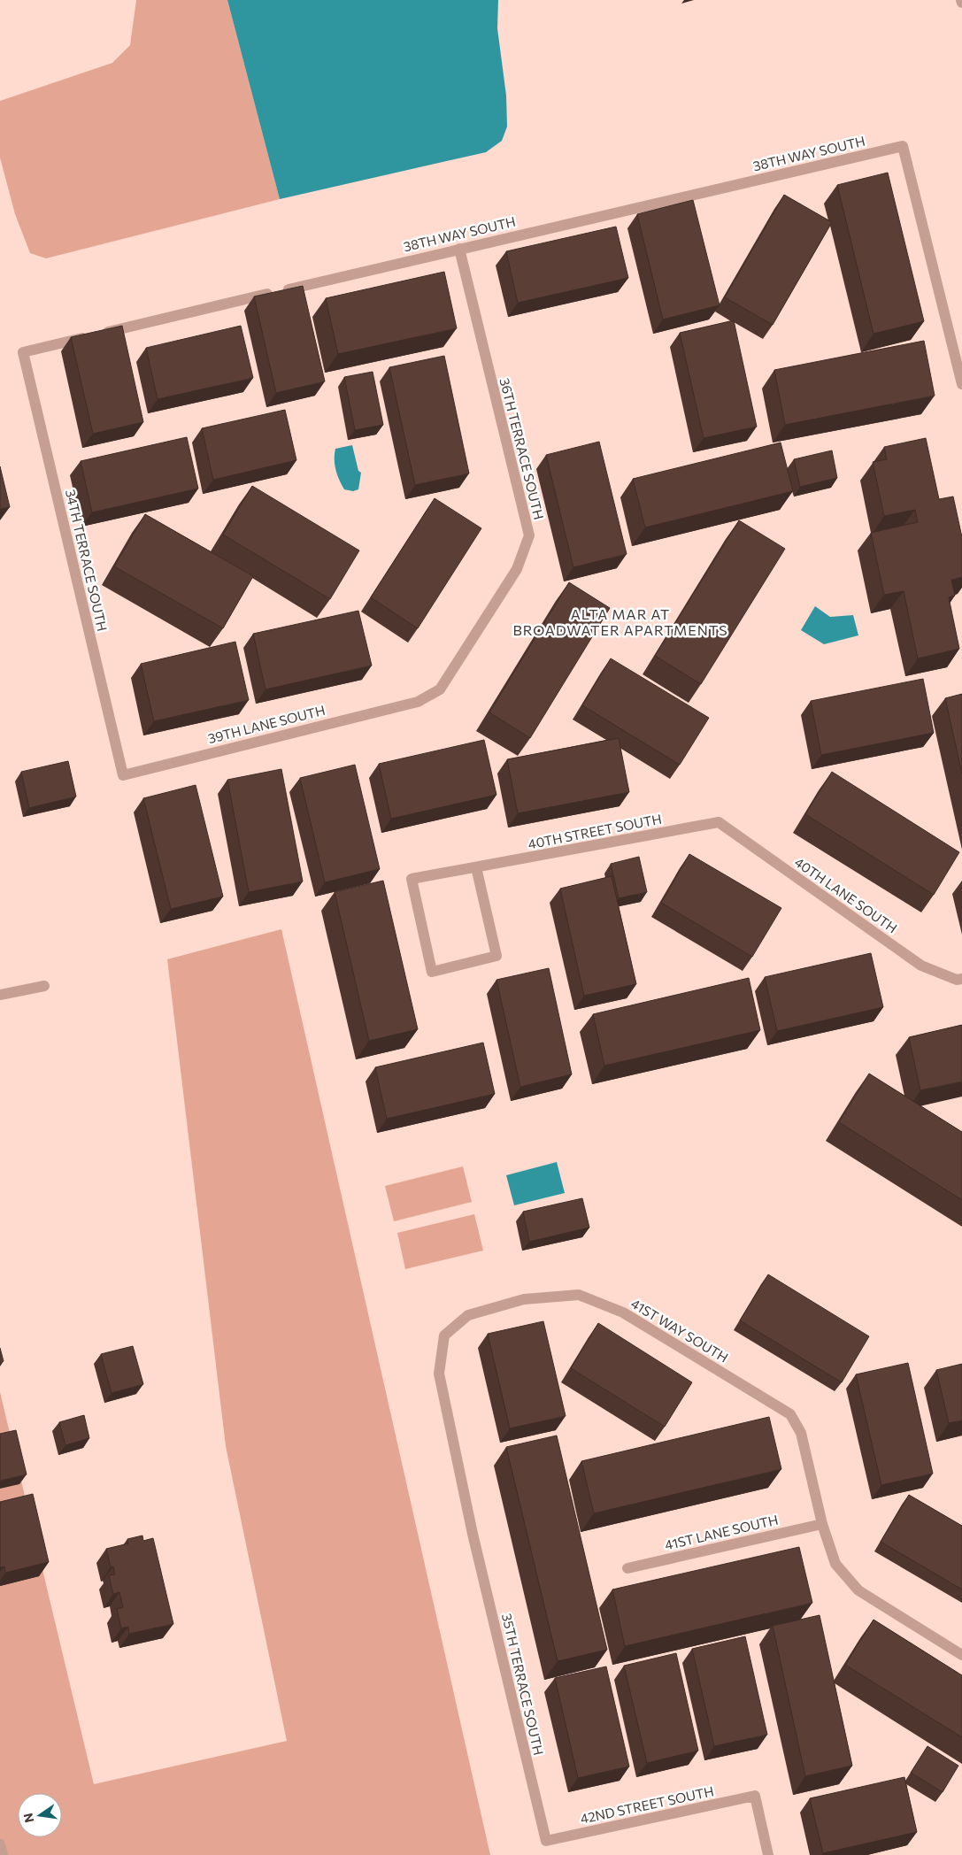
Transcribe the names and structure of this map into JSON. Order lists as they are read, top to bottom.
{
  "streets": {
    "street": [
      "38TH WAY SOUTH",
      "36TH TERRACE SOUTH",
      "34TH TERRACE SOUTH",
      "39TH LANE SOUTH",
      "40TH STREET SOUTH",
      "40TH LANE SOUTH",
      "41ST WAY SOUTH",
      "41ST LANE SOUTH",
      "35TH TERRACE SOUTH",
      "42ND STREET SOUTH"
    ]
  },
  "crossings": [
    ["38TH WAY SOUTH", "36TH TERRACE SOUTH"],
    ["38TH WAY SOUTH", "34TH TERRACE SOUTH"],
    ["36TH TERRACE SOUTH", "39TH LANE SOUTH"],
    ["34TH TERRACE SOUTH", "39TH LANE SOUTH"],
    ["40TH STREET SOUTH", "40TH LANE SOUTH"],
    ["41ST WAY SOUTH", "41ST LANE SOUTH"],
    ["41ST WAY SOUTH", "35TH TERRACE SOUTH"],
    ["35TH TERRACE SOUTH", "42ND STREET SOUTH"]
  ],
  "districts": ["ALTA MAR AT BROADWATER APARTMENTS"],
  "north": "left"
}
